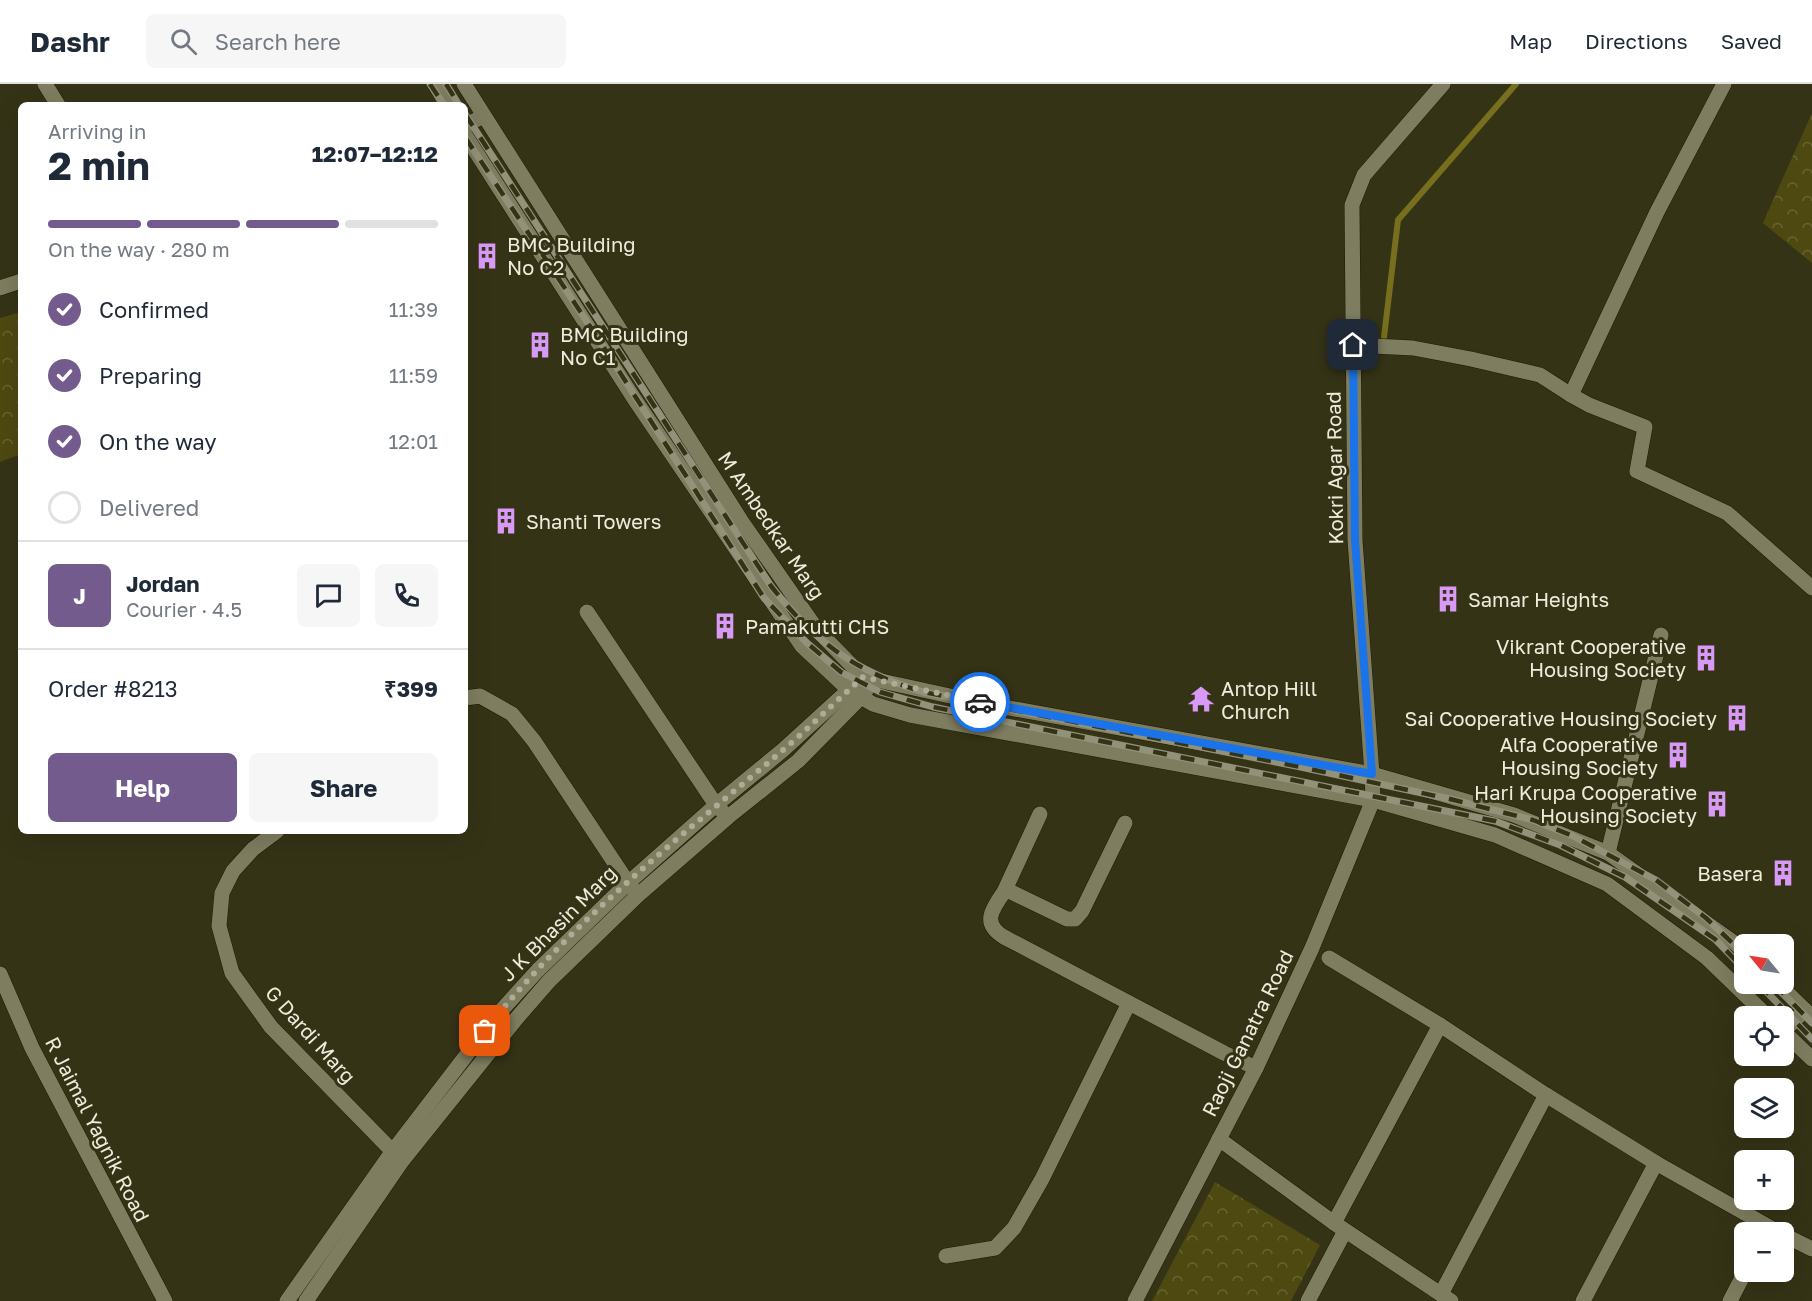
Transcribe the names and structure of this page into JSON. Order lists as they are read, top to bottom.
{
  "streets": {
    "street": [
      "Kokri Agar Road",
      "M Ambedkar Marg",
      "J K Bhasin Marg",
      "Raoji Ganatra Road",
      "G Dardi Marg",
      "R Jaimal Yagnik Road"
    ]
  },
  "crossings": [
    ["Kokri Agar Road", "Raoji Ganatra Road"],
    ["M Ambedkar Marg", "J K Bhasin Marg"],
    ["J K Bhasin Marg", "G Dardi Marg"]
  ],
  "places": {
    "building": [
      "BMC Building No C2",
      "BMC Building No C1",
      "Shanti Towers",
      "Samar Heights",
      "Pamakutti CHS",
      "Vikrant Cooperative Housing Society",
      "Sai Cooperative Housing Society",
      "Alfa Cooperative Housing Society",
      "Hari Krupa Cooperative Housing Society",
      "Basera"
    ],
    "temple": ["Antop Hill Church"]
  },
  "north": "top left",
  "page": {
    "header": "Dashr",
    "search": "Search here",
    "nav": ["Map", "Directions", "Saved"],
    "heading": ["2 min", "Arriving in", "12:07–12:12"],
    "panel": [
      "Jordan",
      "Courier · 4.5",
      "Order #8213",
      "₹399"
    ],
    "bar": "On the way · 280 m",
    "list": [
      ["Confirmed", "11:39"],
      ["Preparing", "11:59"],
      ["On the way", "12:01"],
      "Delivered"
    ],
    "round": "J",
    "buttons": ["Help", "Share"],
    "map_buttons": ["+", "−"]
  }
}
